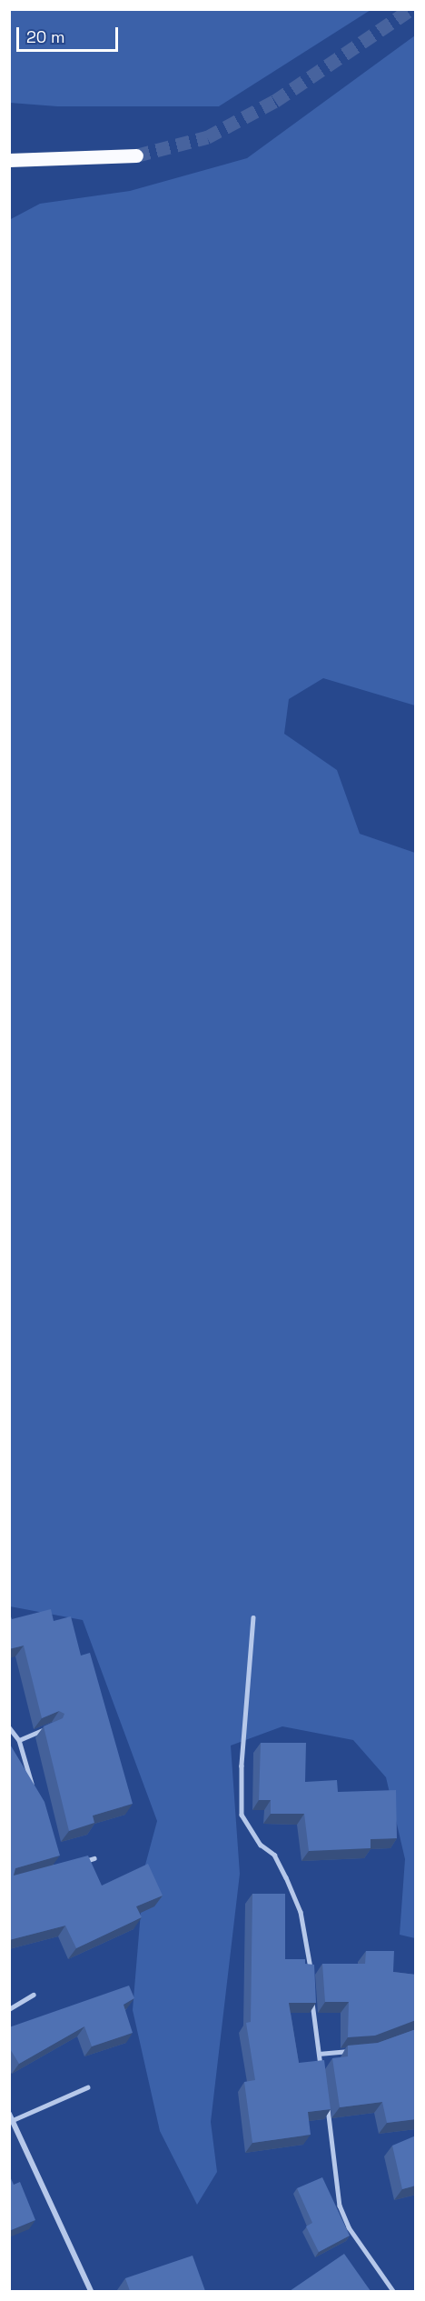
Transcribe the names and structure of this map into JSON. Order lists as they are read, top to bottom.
{
  "scale_bar": "20 m"
}
